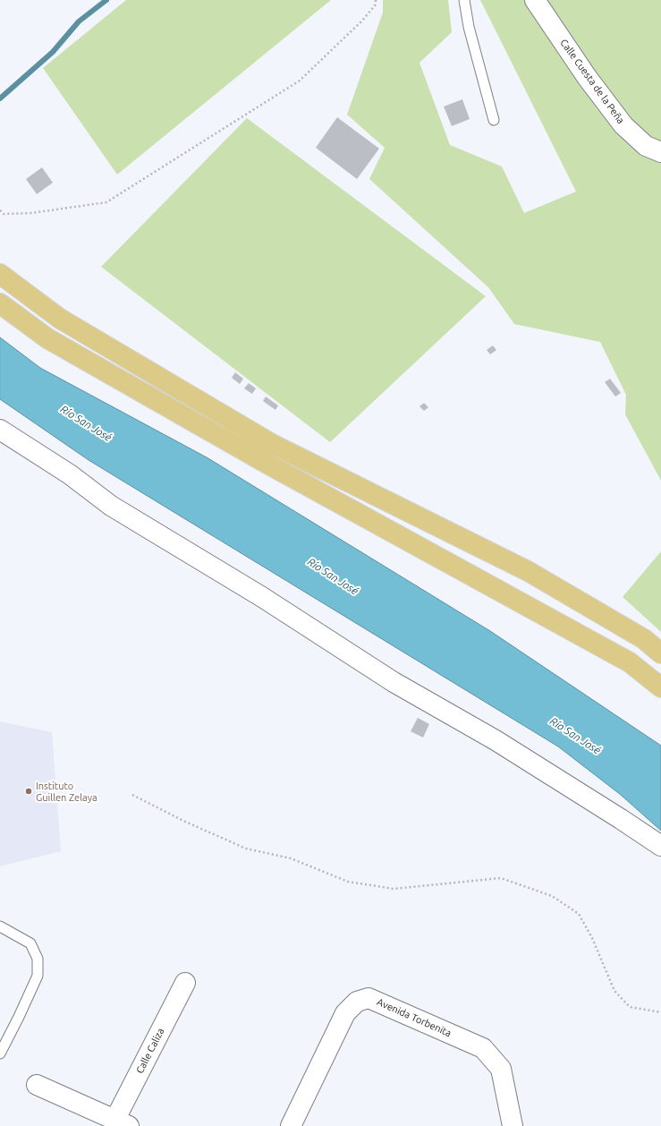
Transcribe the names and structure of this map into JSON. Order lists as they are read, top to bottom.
{
  "streets": {
    "street": ["Calle Cuesta de la Peña", "Avenida Torbenita", "Calle Caliza"]
  },
  "water": ["Río San José"],
  "places": ["Instituto Guillen Zelaya"]
}
